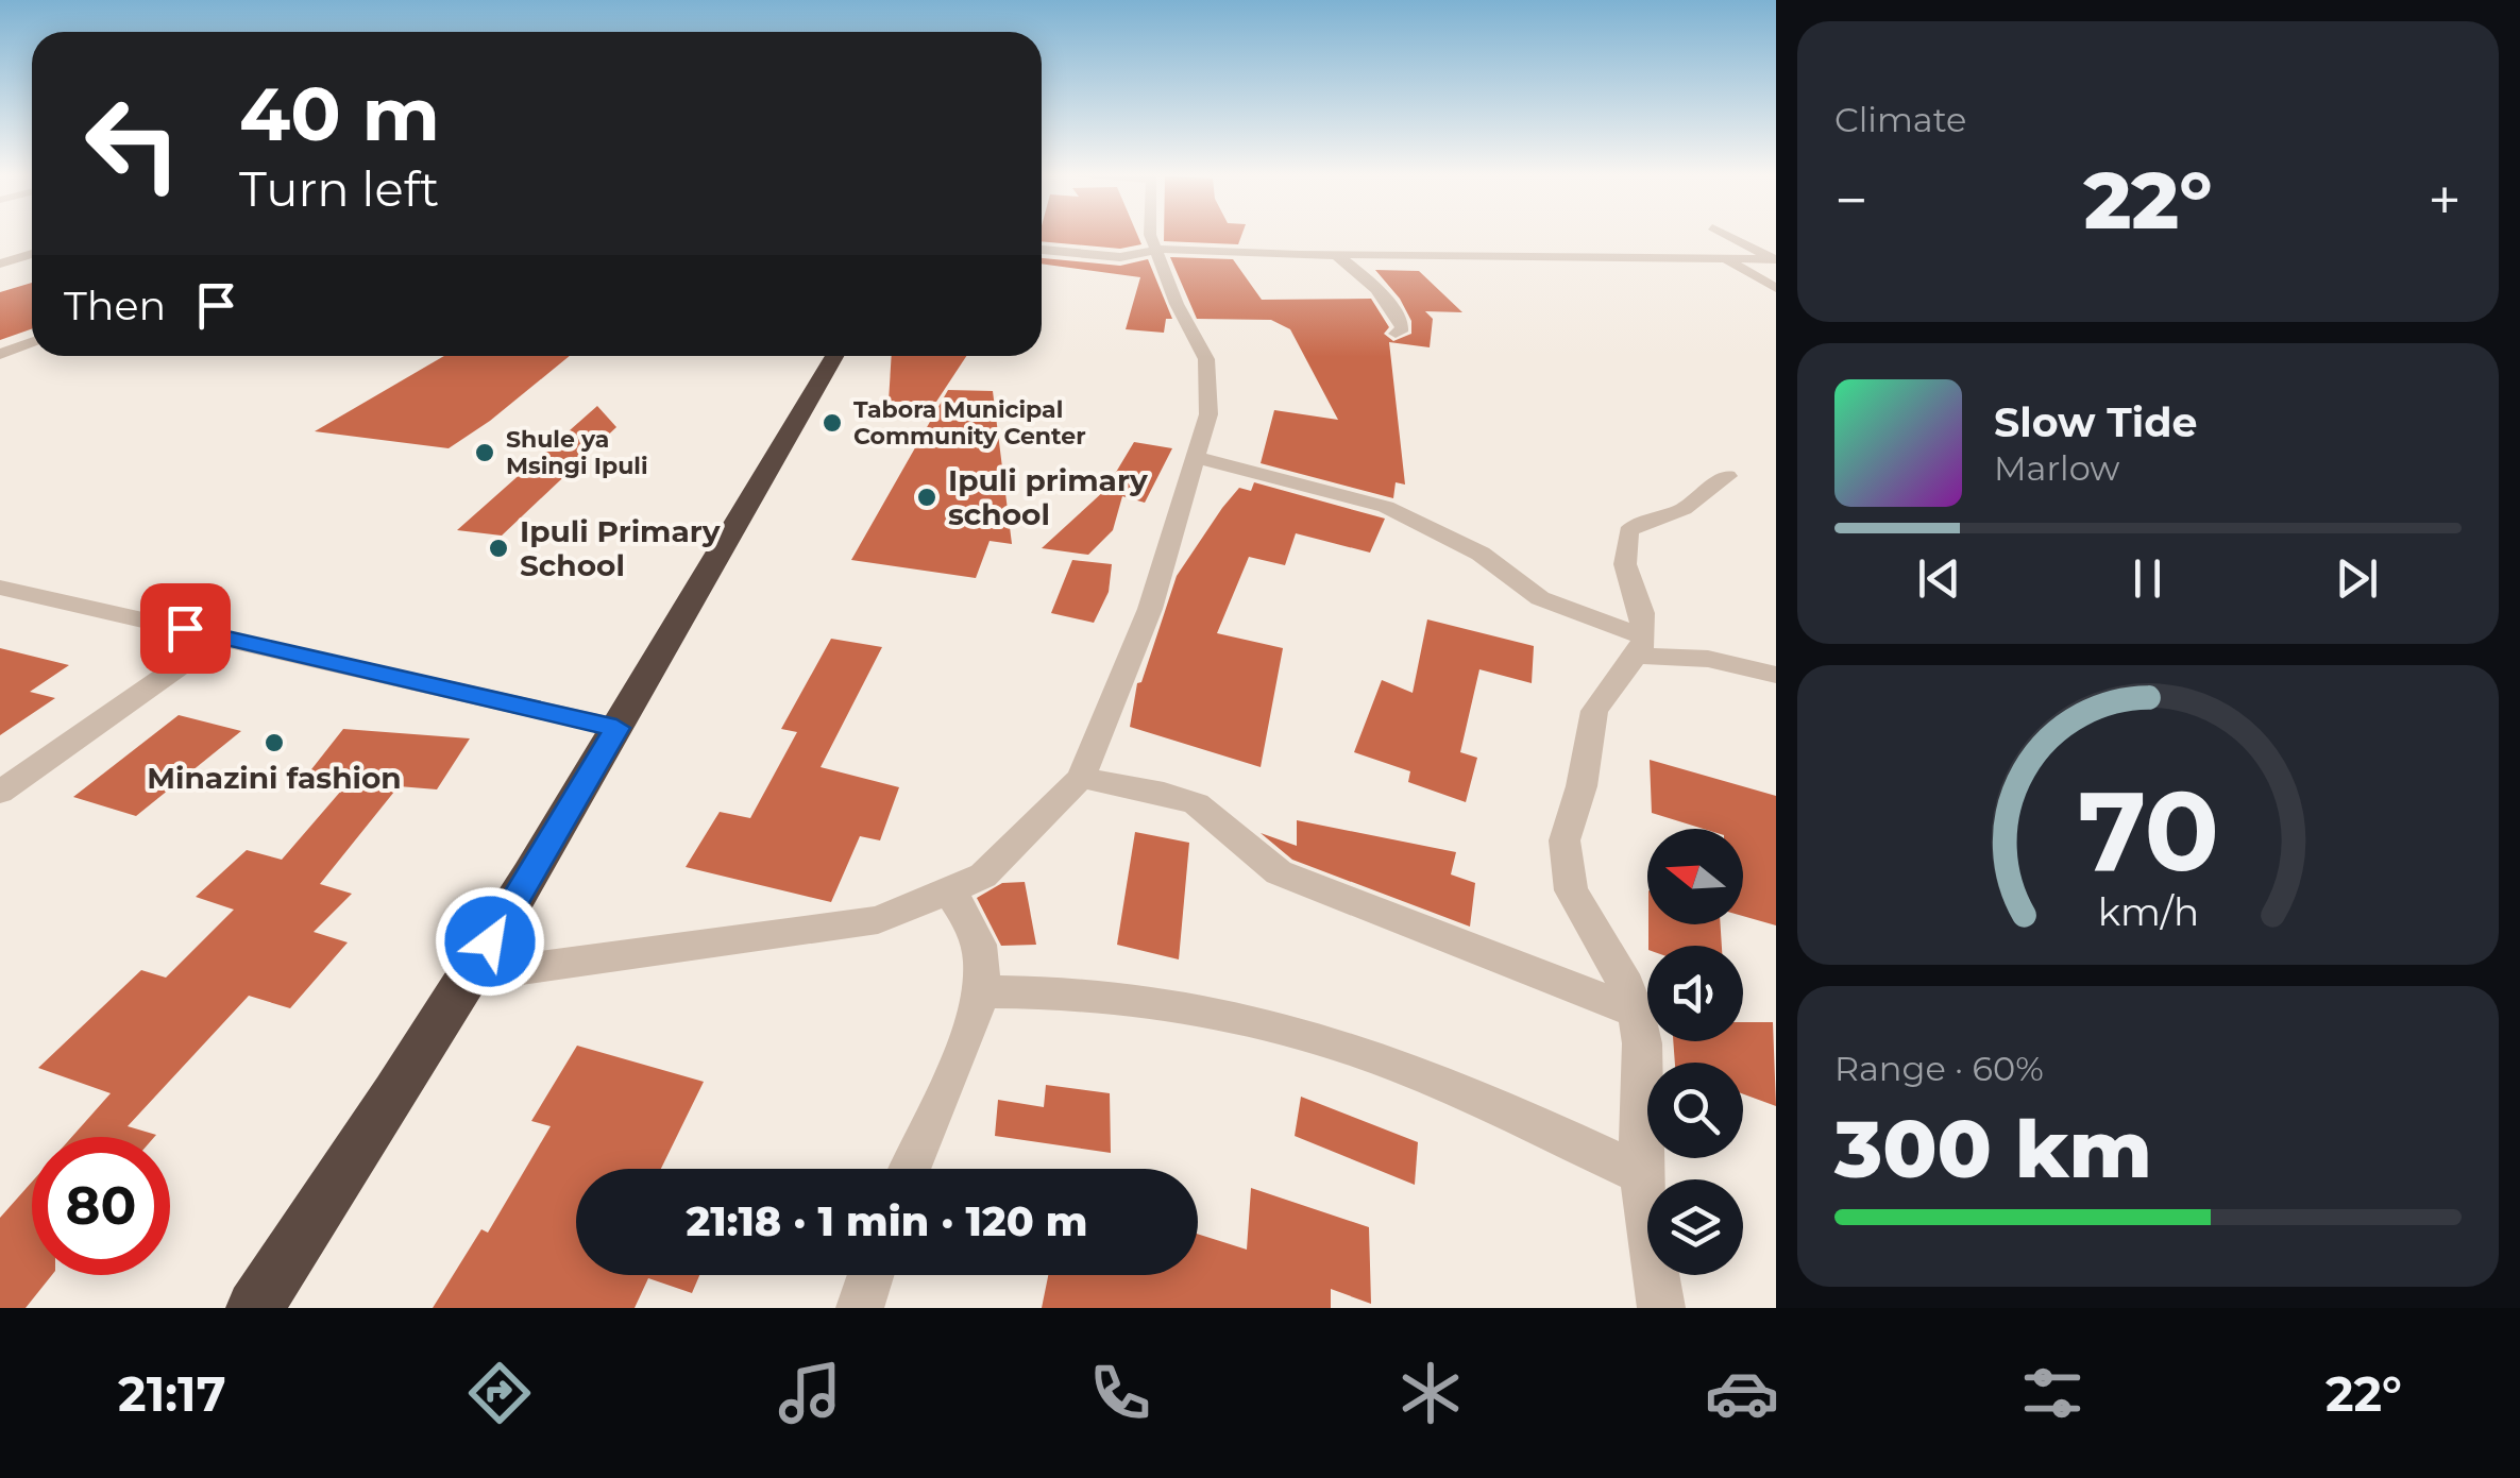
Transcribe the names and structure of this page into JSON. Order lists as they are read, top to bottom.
{
  "places": [
    "Tabora Municipal Community Center",
    "Shule ya Msingi Ipuli",
    "Ipuli primary school",
    "Ipuli Primary School",
    "Minazini fashion"
  ],
  "north": "left",
  "page": {
    "tile": [
      "Climate",
      ["Range · 60%", "300 km"]
    ],
    "turn": ["40 m", "Turn left"],
    "heat": ["−", "22°", "+"],
    "then": "Then",
    "song": ["Slow Tide", "Marlow"],
    "limit": "80",
    "trip": "21:18 · 1 min · 120 m",
    "tabs": ["21:17", "22°"],
    "gauge": ["70", "km/h"]
  }
}
